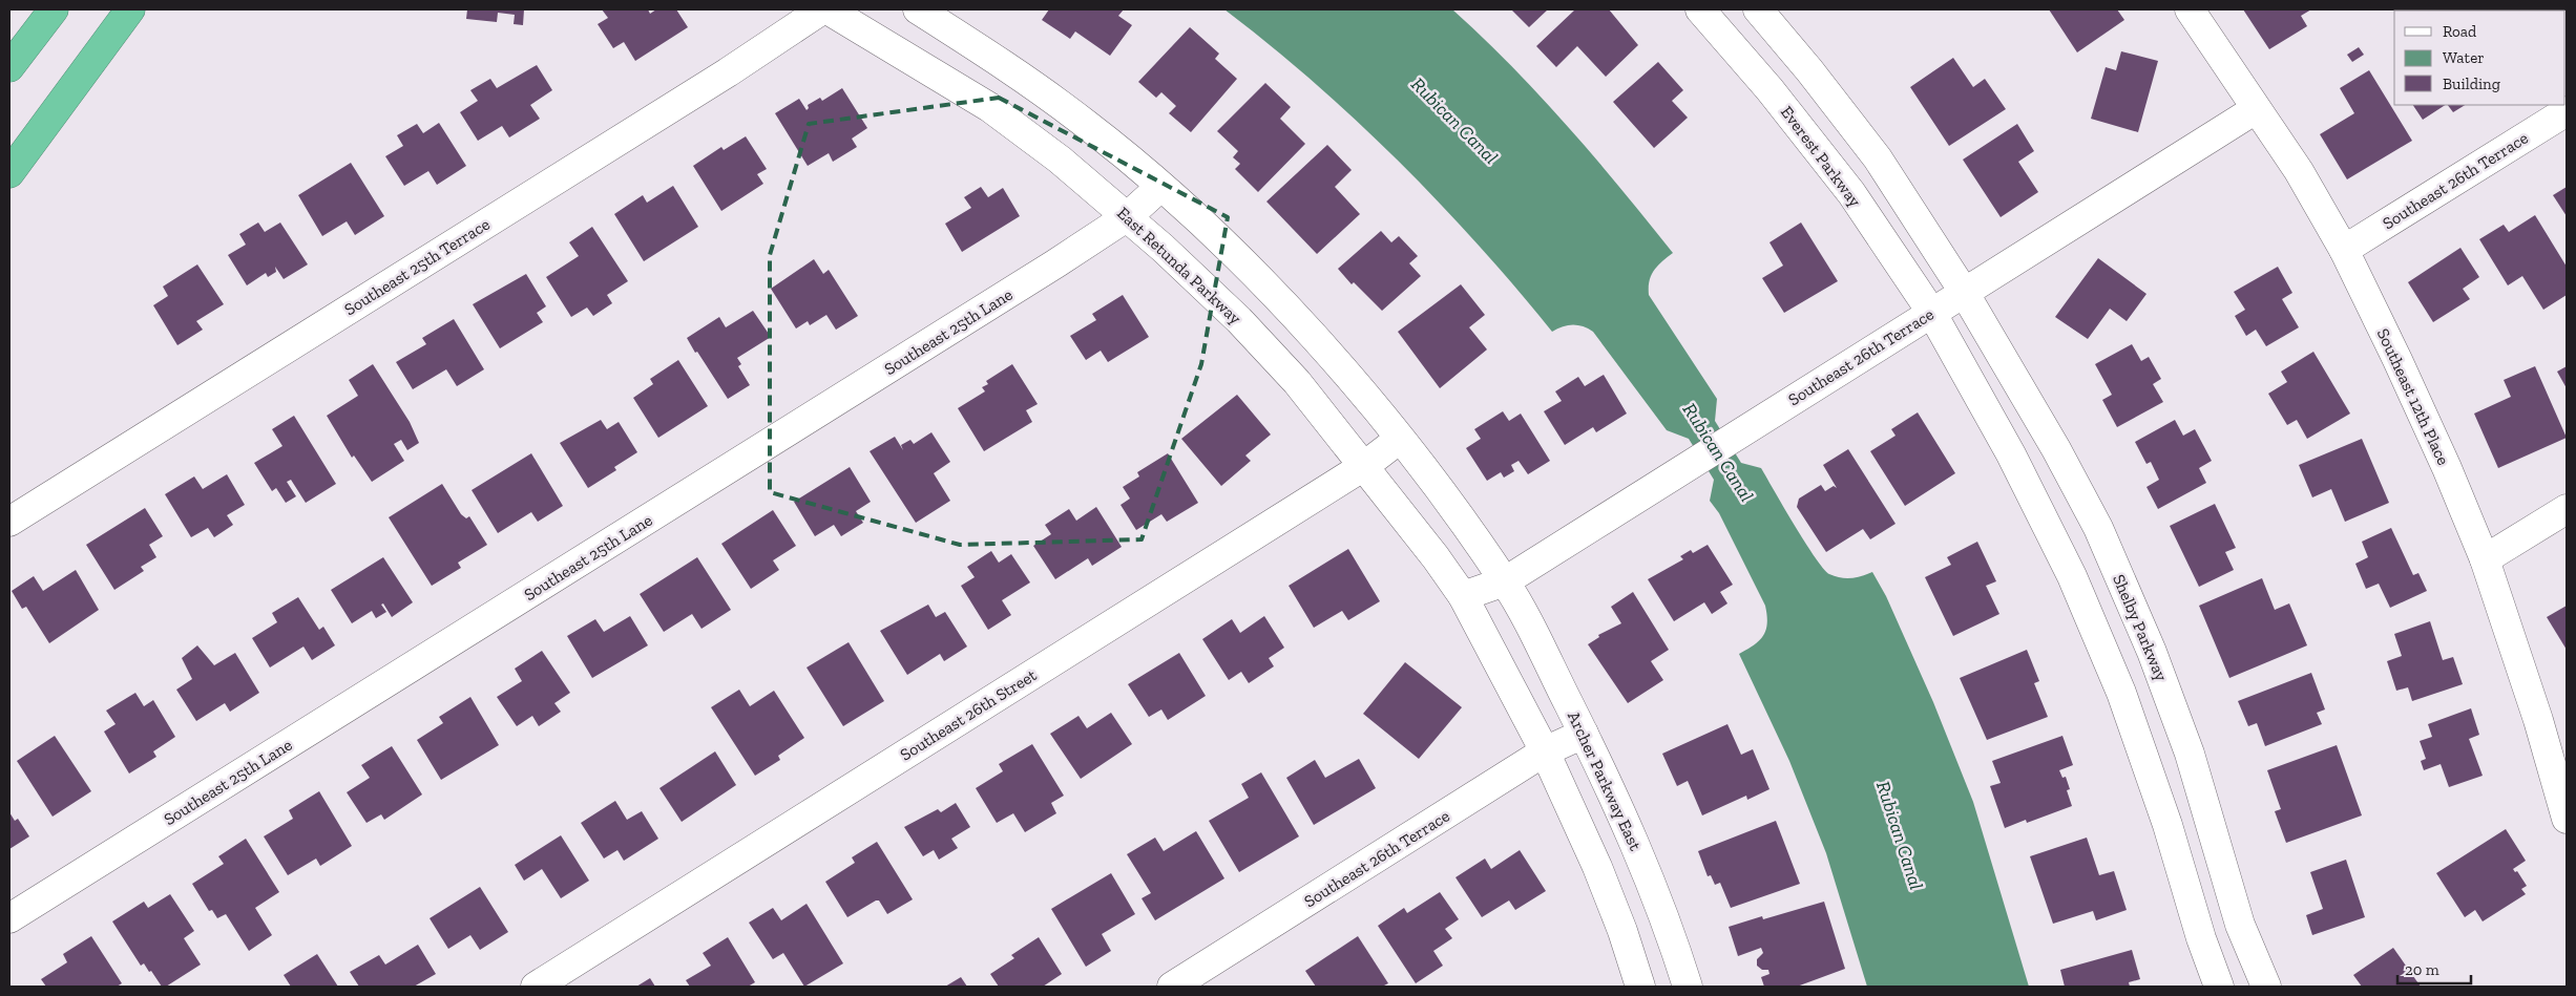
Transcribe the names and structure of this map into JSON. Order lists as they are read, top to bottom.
{
  "streets": {
    "street": [
      "Everest Parkway",
      "Southeast 26th Terrace",
      "East Retunda Parkway",
      "Southeast 25th Terrace",
      "Southeast 25th Lane",
      "Southeast 12th Place",
      "Shelby Parkway",
      "Southeast 26th Street",
      "Archer Parkway East"
    ]
  },
  "crossings": [
    ["Everest Parkway", "Southeast 26th Terrace"],
    ["Southeast 26th Terrace", "East Retunda Parkway"],
    ["Southeast 26th Terrace", "Southeast 12th Place"],
    ["Southeast 26th Terrace", "Shelby Parkway"],
    ["Southeast 26th Terrace", "Archer Parkway East"],
    ["East Retunda Parkway", "Southeast 25th Lane"],
    ["East Retunda Parkway", "Southeast 26th Street"]
  ],
  "water": ["Rubican Canal"],
  "legend": ["Road", "Water", "Building"],
  "scale_bar": "20 m"
}
